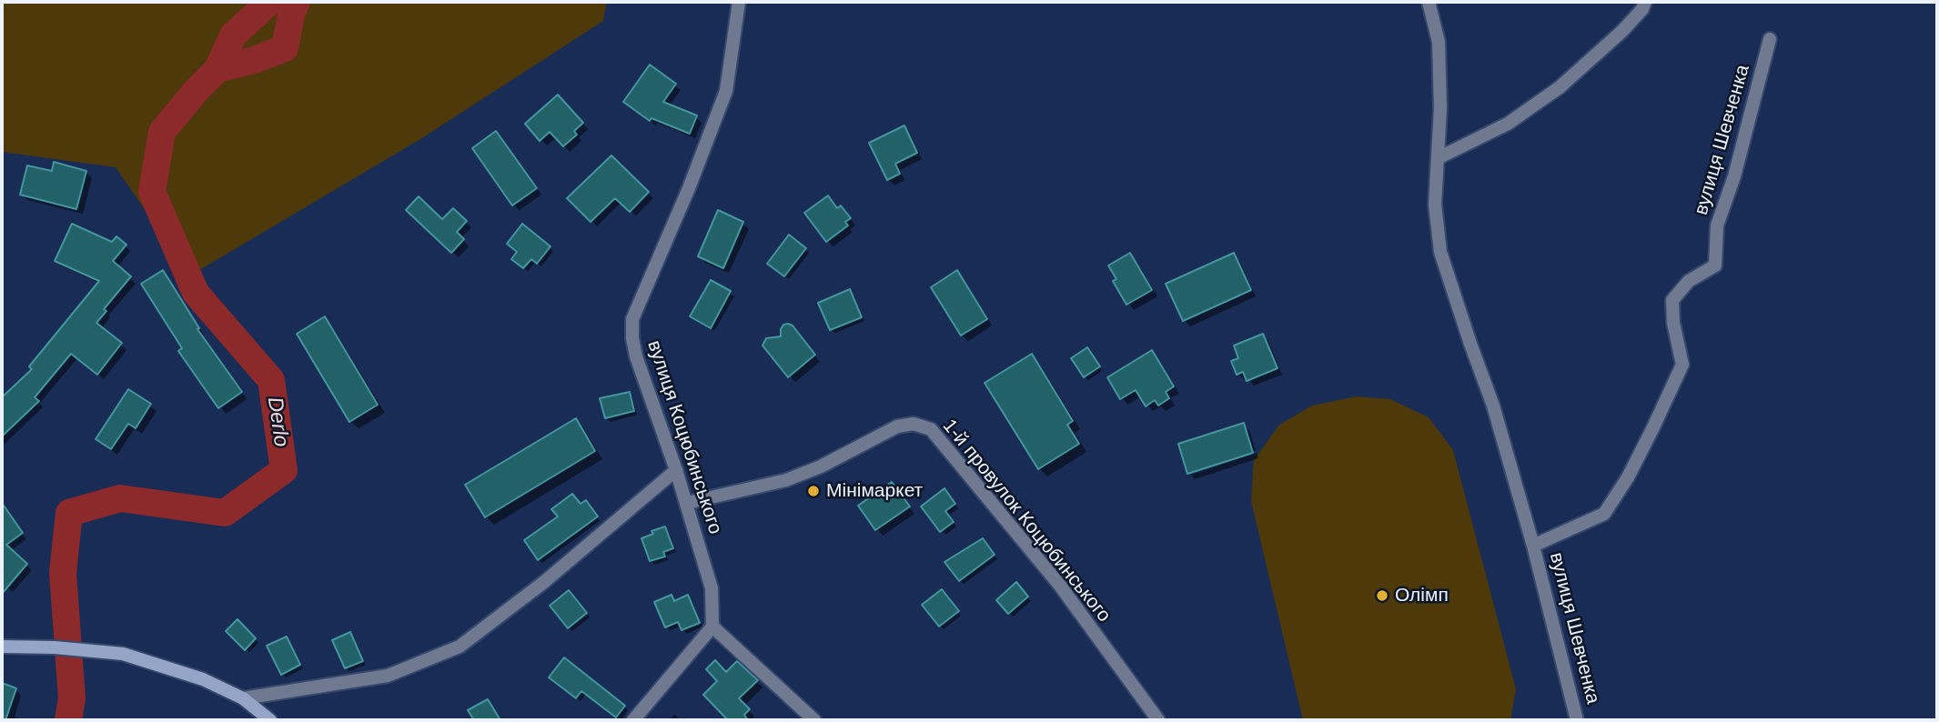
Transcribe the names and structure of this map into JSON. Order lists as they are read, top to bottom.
{
  "streets": {
    "street": ["вулиця Шевченка", "вулиця Коцюбинського", "1-й провулок Коцюбинського"]
  },
  "crossings": [
    ["вулиця Коцюбинського", "1-й провулок Коцюбинського"]
  ],
  "water": ["Derlo"],
  "places": ["Мінімаркет", "Олімп"]
}
